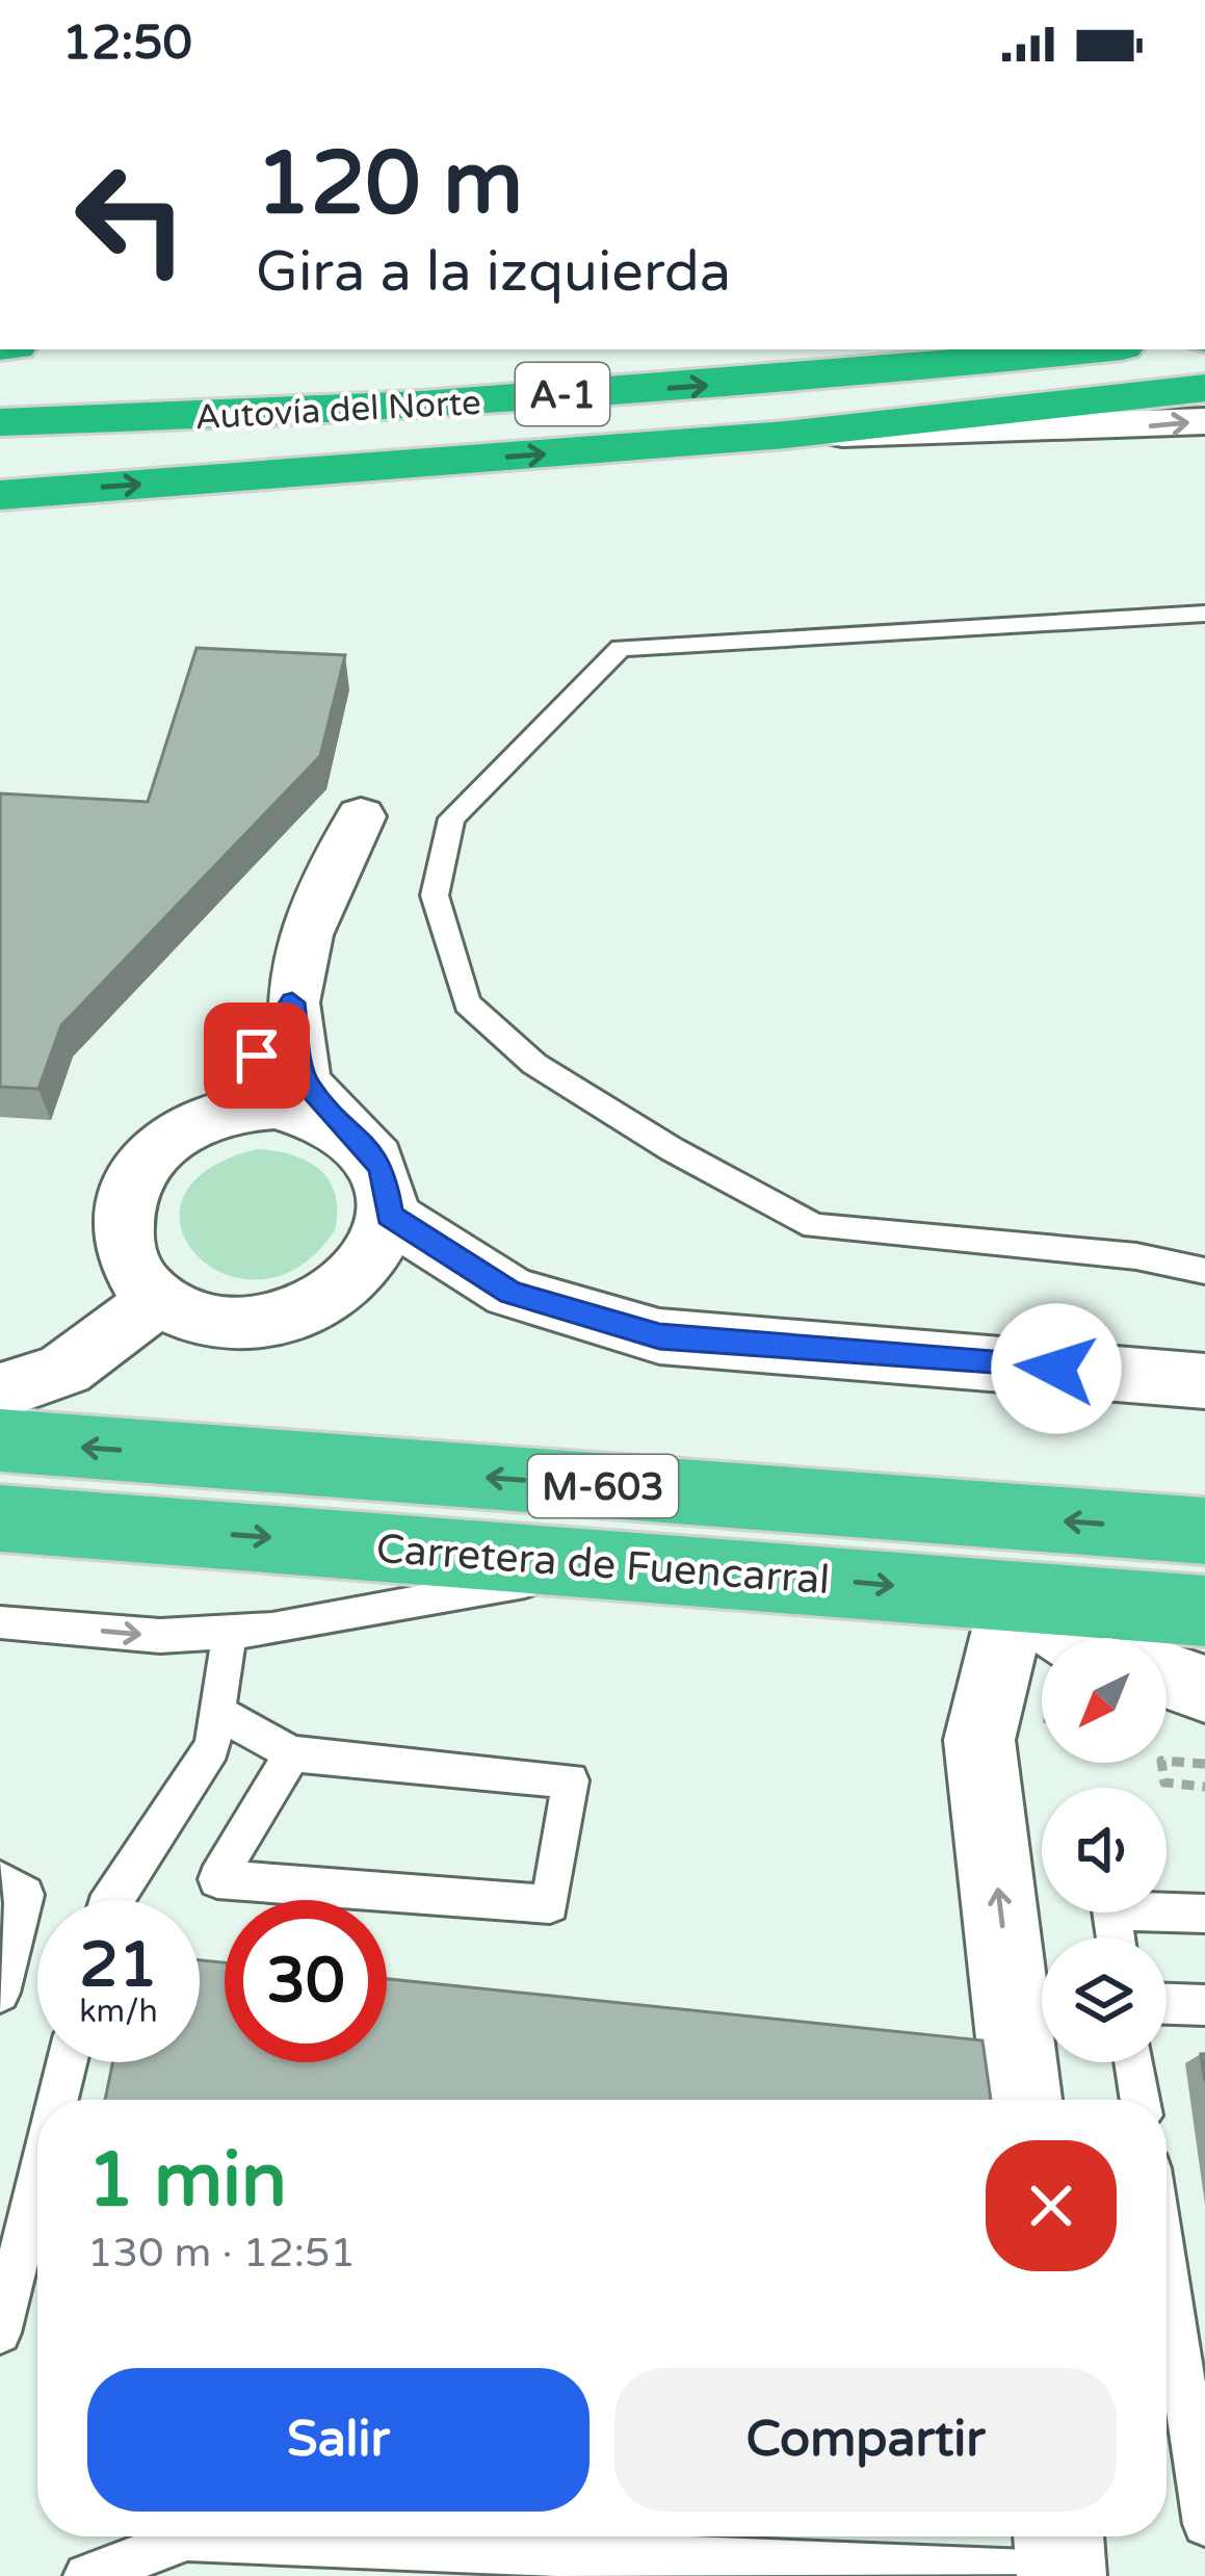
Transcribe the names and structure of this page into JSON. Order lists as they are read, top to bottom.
{
  "streets": {
    "highway": [
      "A-1",
      "Autovía del Norte",
      "M-603",
      "Carretera de Fuencarral"
    ]
  },
  "north": "bottom left",
  "page": {
    "status": "12:50",
    "turn": ["120 m", "Gira a la izquierda"],
    "speed": "21 km/h",
    "limit": "30",
    "heading": ["1 min", "130 m · 12:51"],
    "buttons": ["Salir", "Compartir"]
  }
}
